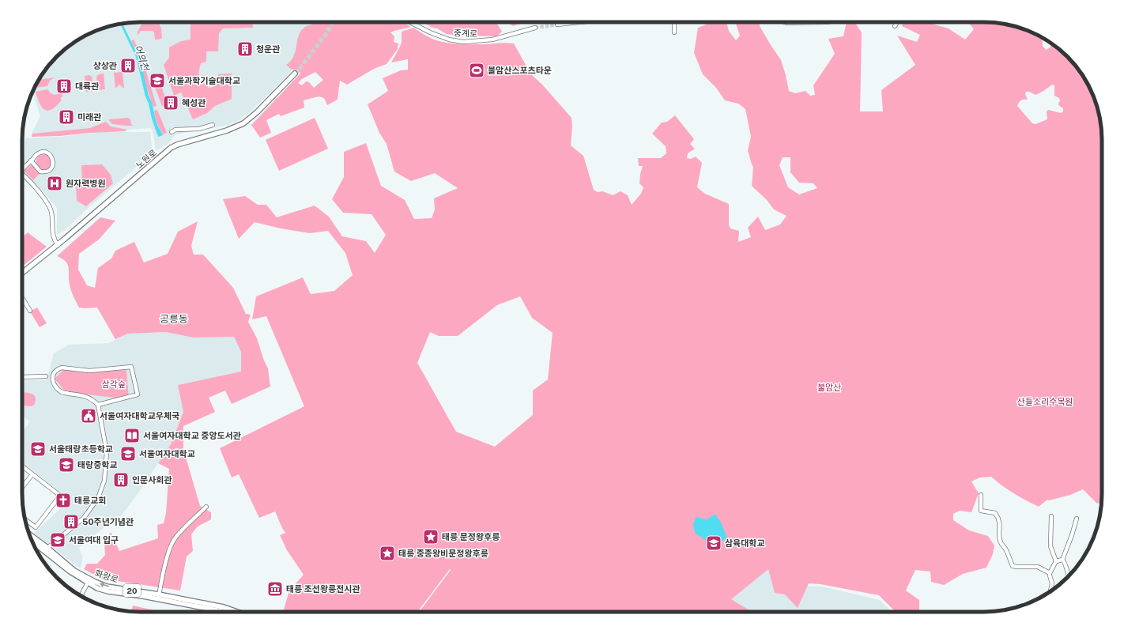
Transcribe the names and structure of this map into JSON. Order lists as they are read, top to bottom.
{
  "streets": {
    "main road": ["노원로", "화랑로", "20"],
    "street": ["중계로"]
  },
  "districts": ["공릉동"],
  "water": ["어의천"],
  "parks": ["삼각숲", "불암산", "산들소리수목원"],
  "places": {
    "building": [
      "청운관",
      "상상관",
      "대륙관",
      "혜성관",
      "미래관",
      "인문사회관",
      "50주년기념관"
    ],
    "sports": ["불암산스포츠타운"],
    "school or university": [
      "서울과학기술대학교",
      "서울태랑초등학교",
      "서울여자대학교",
      "태랑중학교",
      "서울여대 입구",
      "삼육대학교"
    ],
    "hospital": ["원자력병원"],
    "public building": ["서울여자대학교우체국"],
    "library": ["서울여자대학교 중앙도서관"],
    "church": ["태릉교회"],
    "place": ["태릉 문정왕후릉", "태릉 중종왕비문정왕후릉"],
    "museum": ["태릉 조선왕릉전시관"]
  }
}
